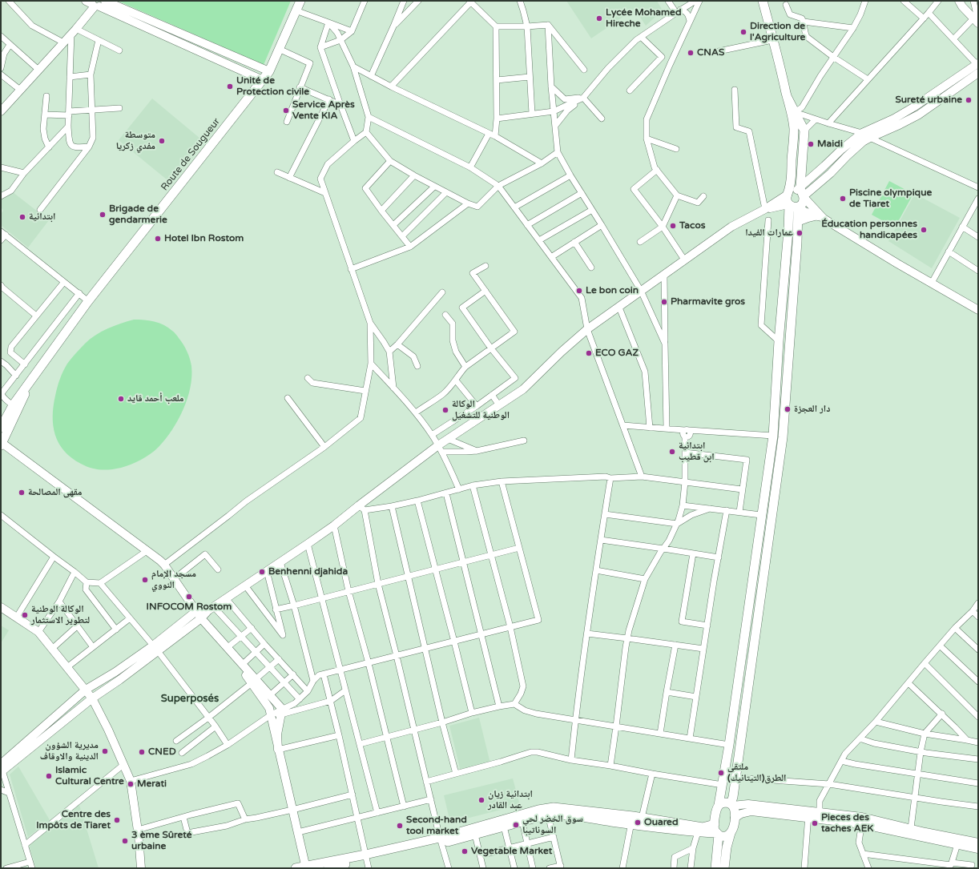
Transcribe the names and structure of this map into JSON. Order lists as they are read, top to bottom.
{
  "streets": {
    "main road": ["Route de Sougueur"]
  },
  "districts": ["Superposés"],
  "places": [
    "Lycée Mohamed Hireche",
    "Direction de l'Agriculture",
    "CNAS",
    "Unité de Protection civile",
    "Sureté urbaine",
    "Service Après Vente KIA",
    "متوسطة مفدي زكريا",
    "Maidi",
    "Piscine olympique de Tiaret",
    "Brigade de gendarmerie",
    "ابتدائية",
    "Tacos",
    "Éducation personnes handicapées",
    "عمارات الفيدا",
    "Hotel Ibn Rostom",
    "Le bon coin",
    "Pharmavite gros",
    "ECO GAZ",
    "ملعب أحمد قايد",
    "دار العجزة",
    "الوكالة الوطنية للتشغيل",
    "ابتدائية ابن قطيب",
    "مقهى المصالحة",
    "Benhenni djahida",
    "مسجد الإمام النووي",
    "INFOCOM Rostom",
    "الوكالة الوطنية لتطوير الاستثمار",
    "مديرية الشؤون الدينية والاوقاف",
    "CNED",
    "ملتقى الطرق(التيتانيك)",
    "Islamic Cultural Centre",
    "Merati",
    "ابتدائية زيان عبد القادر",
    "Centre des Impôts de Tiaret",
    "Ouared",
    "Pieces des taches AEK",
    "سوق الخضر لحي السوناتيبا",
    "Second-hand tool market",
    "3 ème Sûreté urbaine",
    "Vegetable Market"
  ]
}
